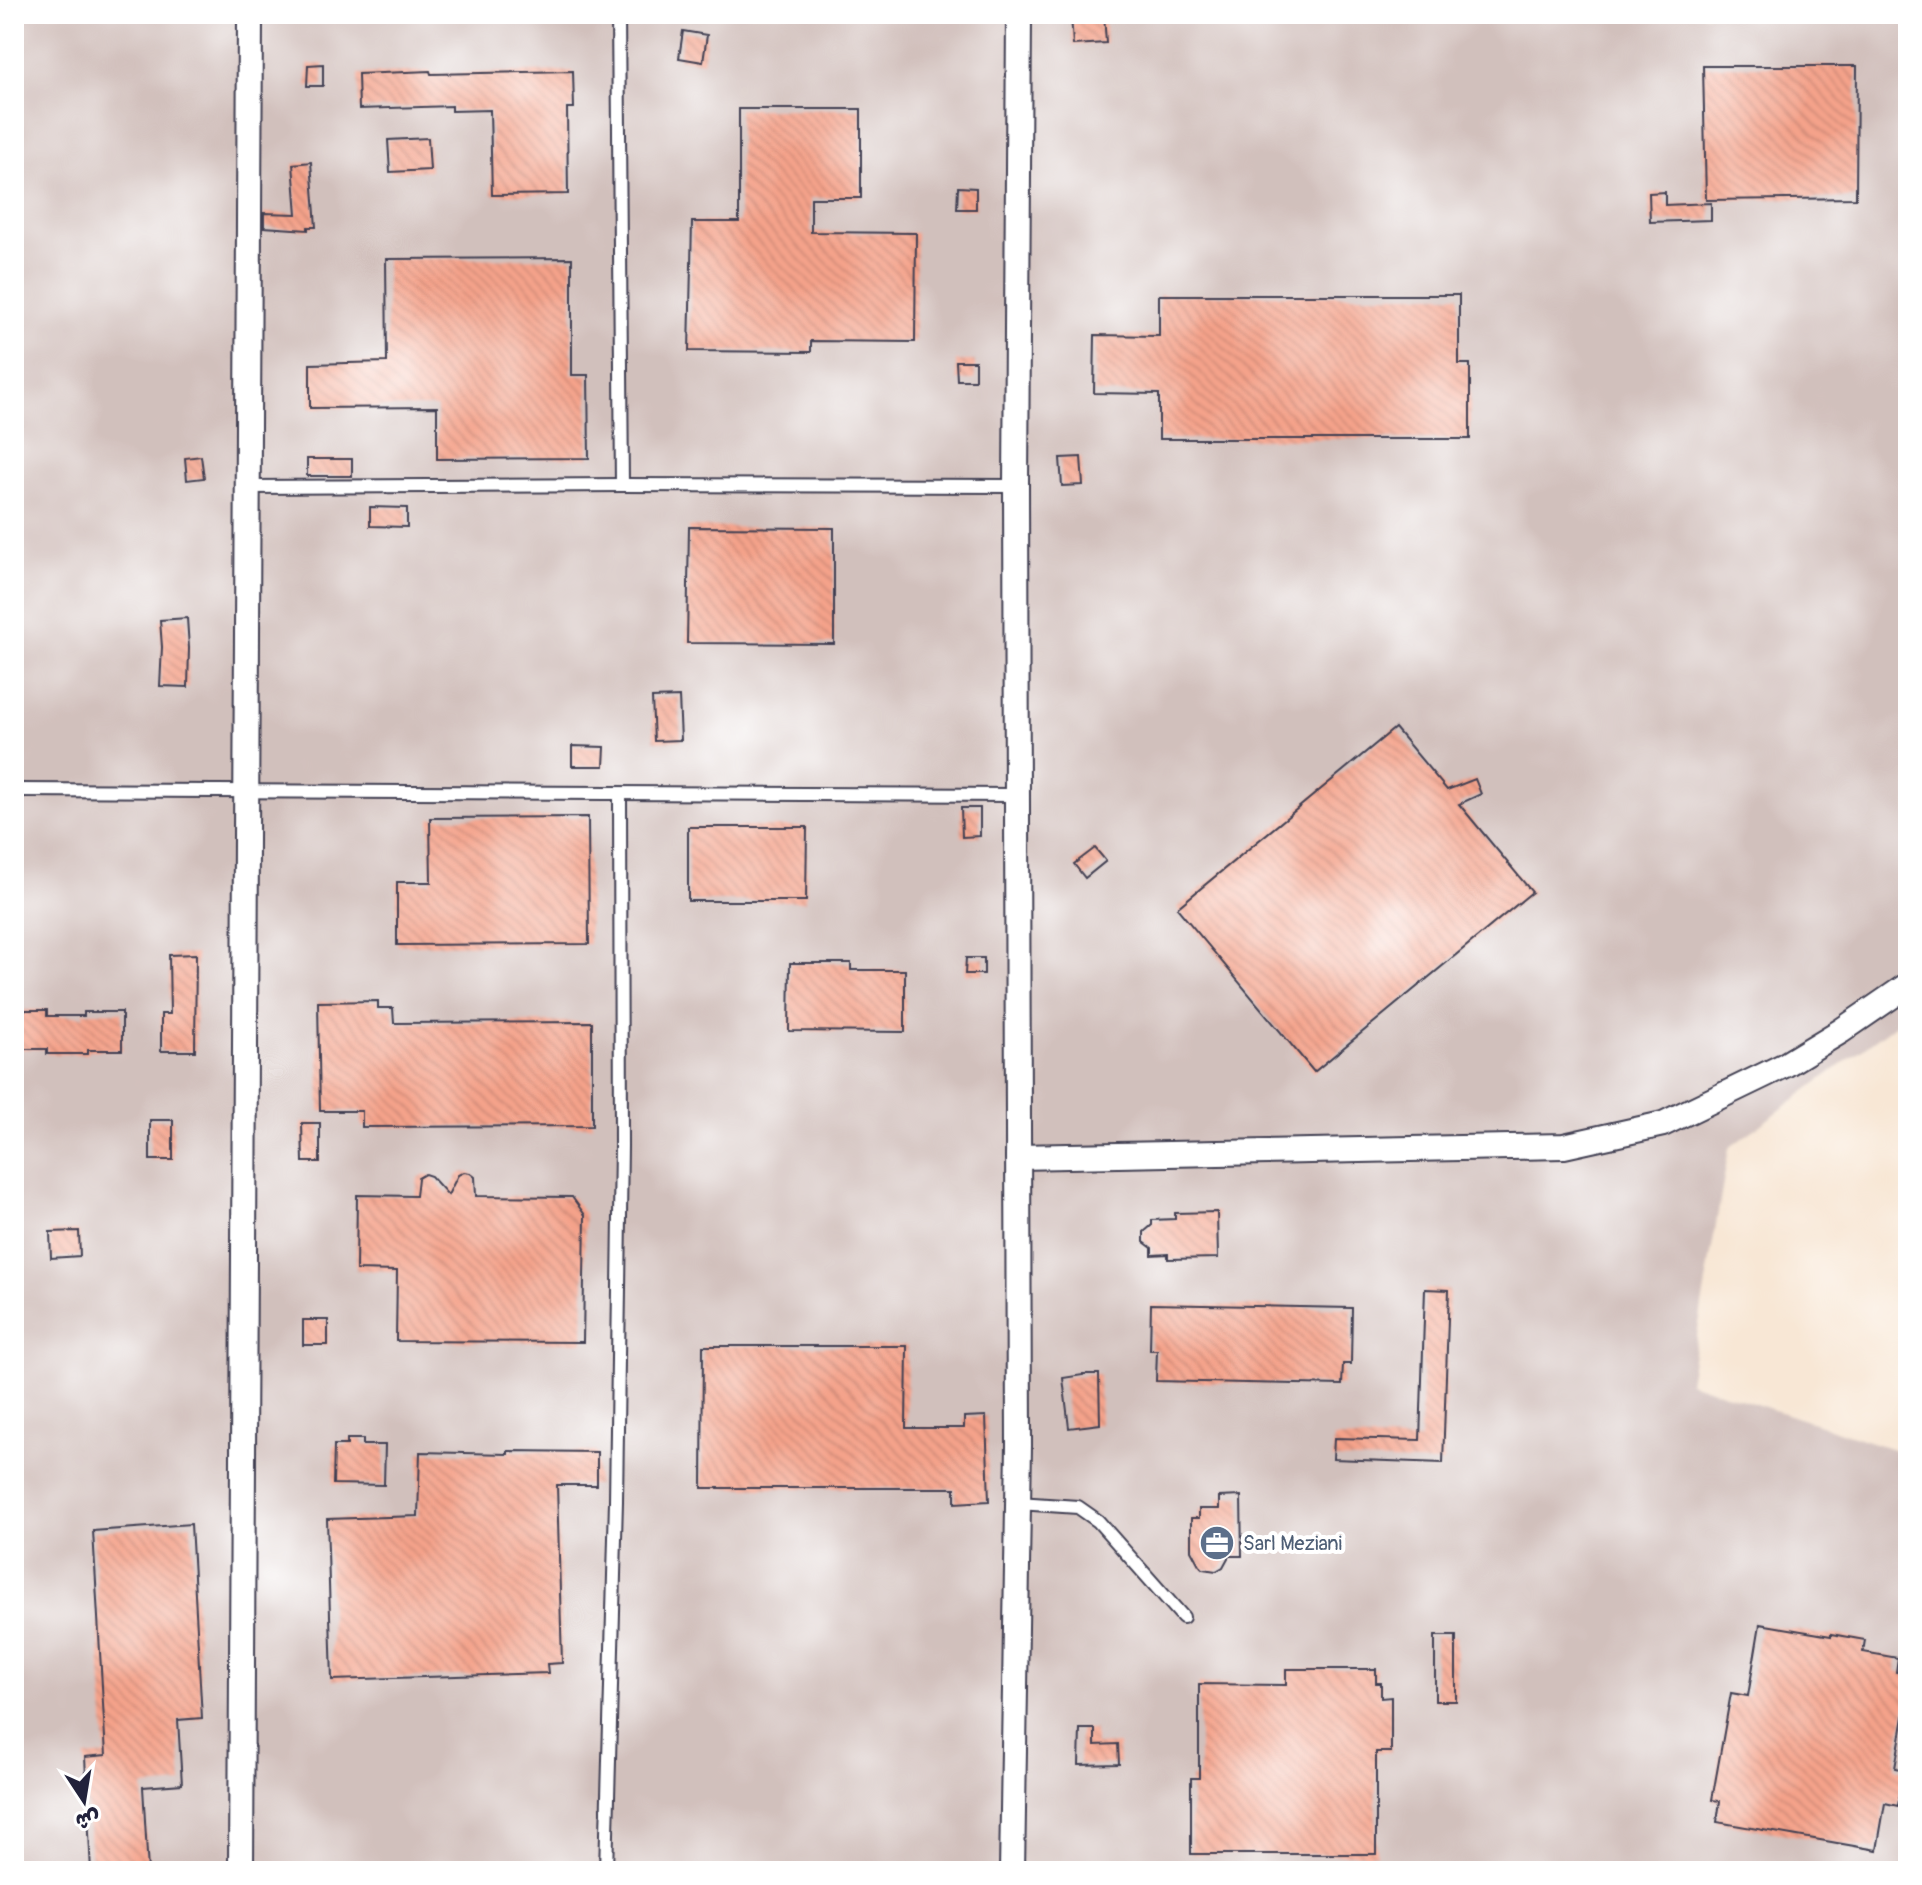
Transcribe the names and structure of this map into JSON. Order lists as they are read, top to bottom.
{
  "places": {
    "office": ["Sarl Meziani"]
  },
  "north": "bottom"
}
